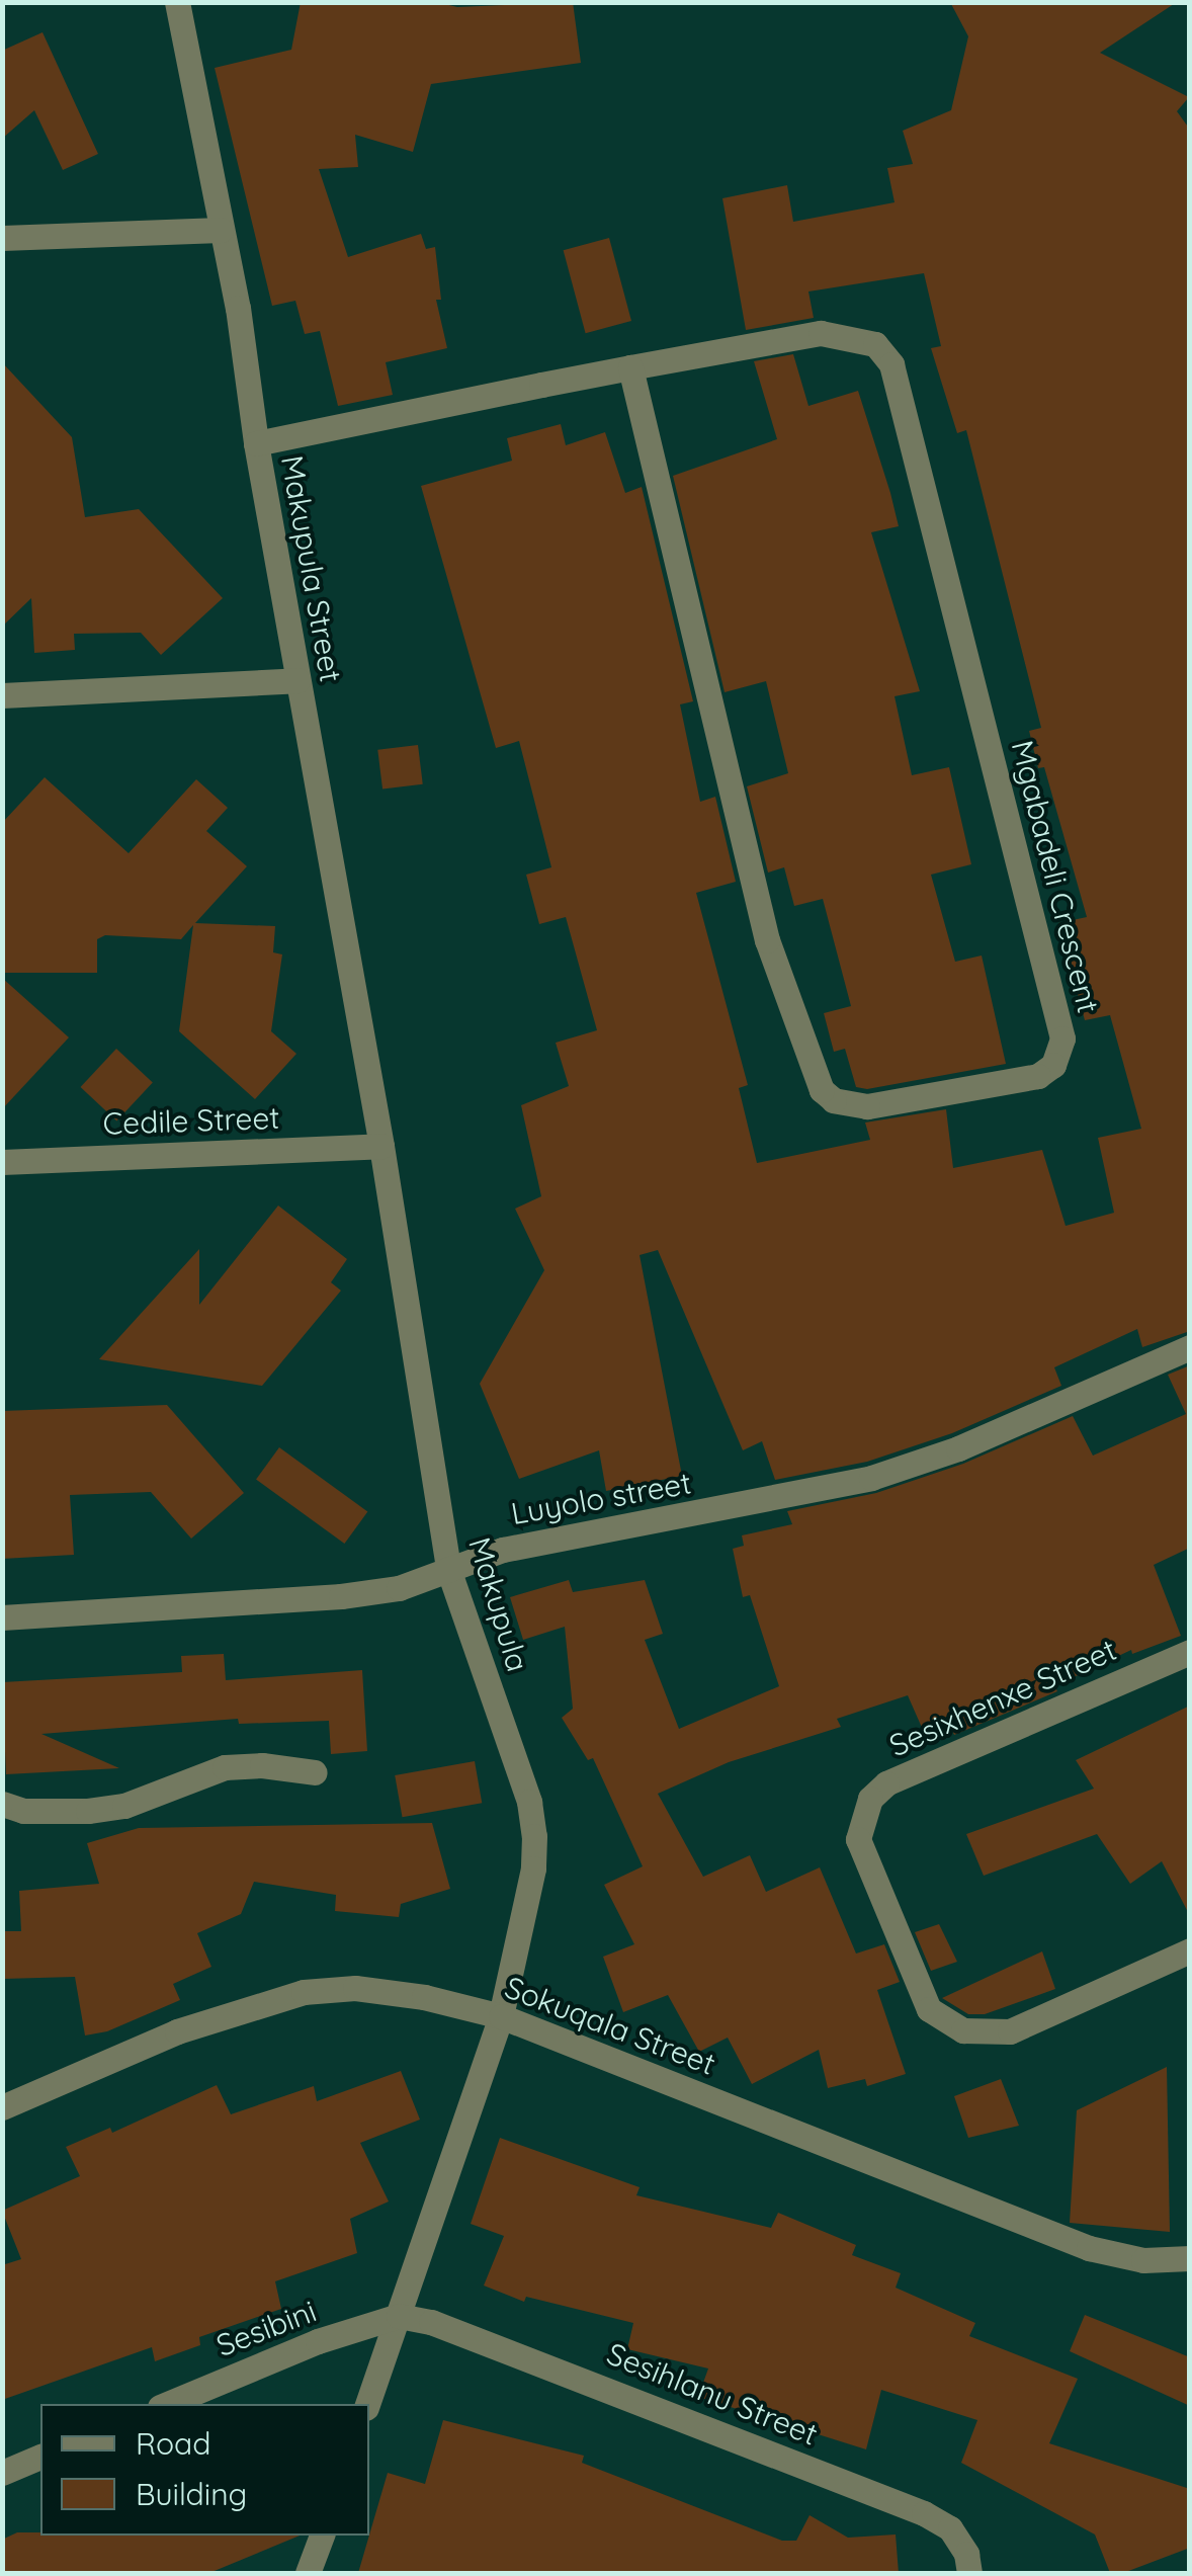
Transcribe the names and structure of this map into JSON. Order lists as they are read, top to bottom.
{
  "streets": {
    "street": [
      "Makupula Street",
      "Mgabadeli Crescent",
      "Cedile Street",
      "Luyolo street",
      "Makupula",
      "Sesixhenxe Street",
      "Sokuqala Street",
      "Sesibini",
      "Sesihlanu Street"
    ]
  },
  "crossings": [
    ["Makupula Street", "Mgabadeli Crescent"],
    ["Makupula Street", "Cedile Street"],
    ["Makupula Street", "Makupula"],
    ["Cedile Street", "Makupula"],
    ["Luyolo street", "Makupula"],
    ["Makupula", "Sokuqala Street"],
    ["Sesibini", "Sesihlanu Street"]
  ],
  "legend": ["Road", "Building"]
}
